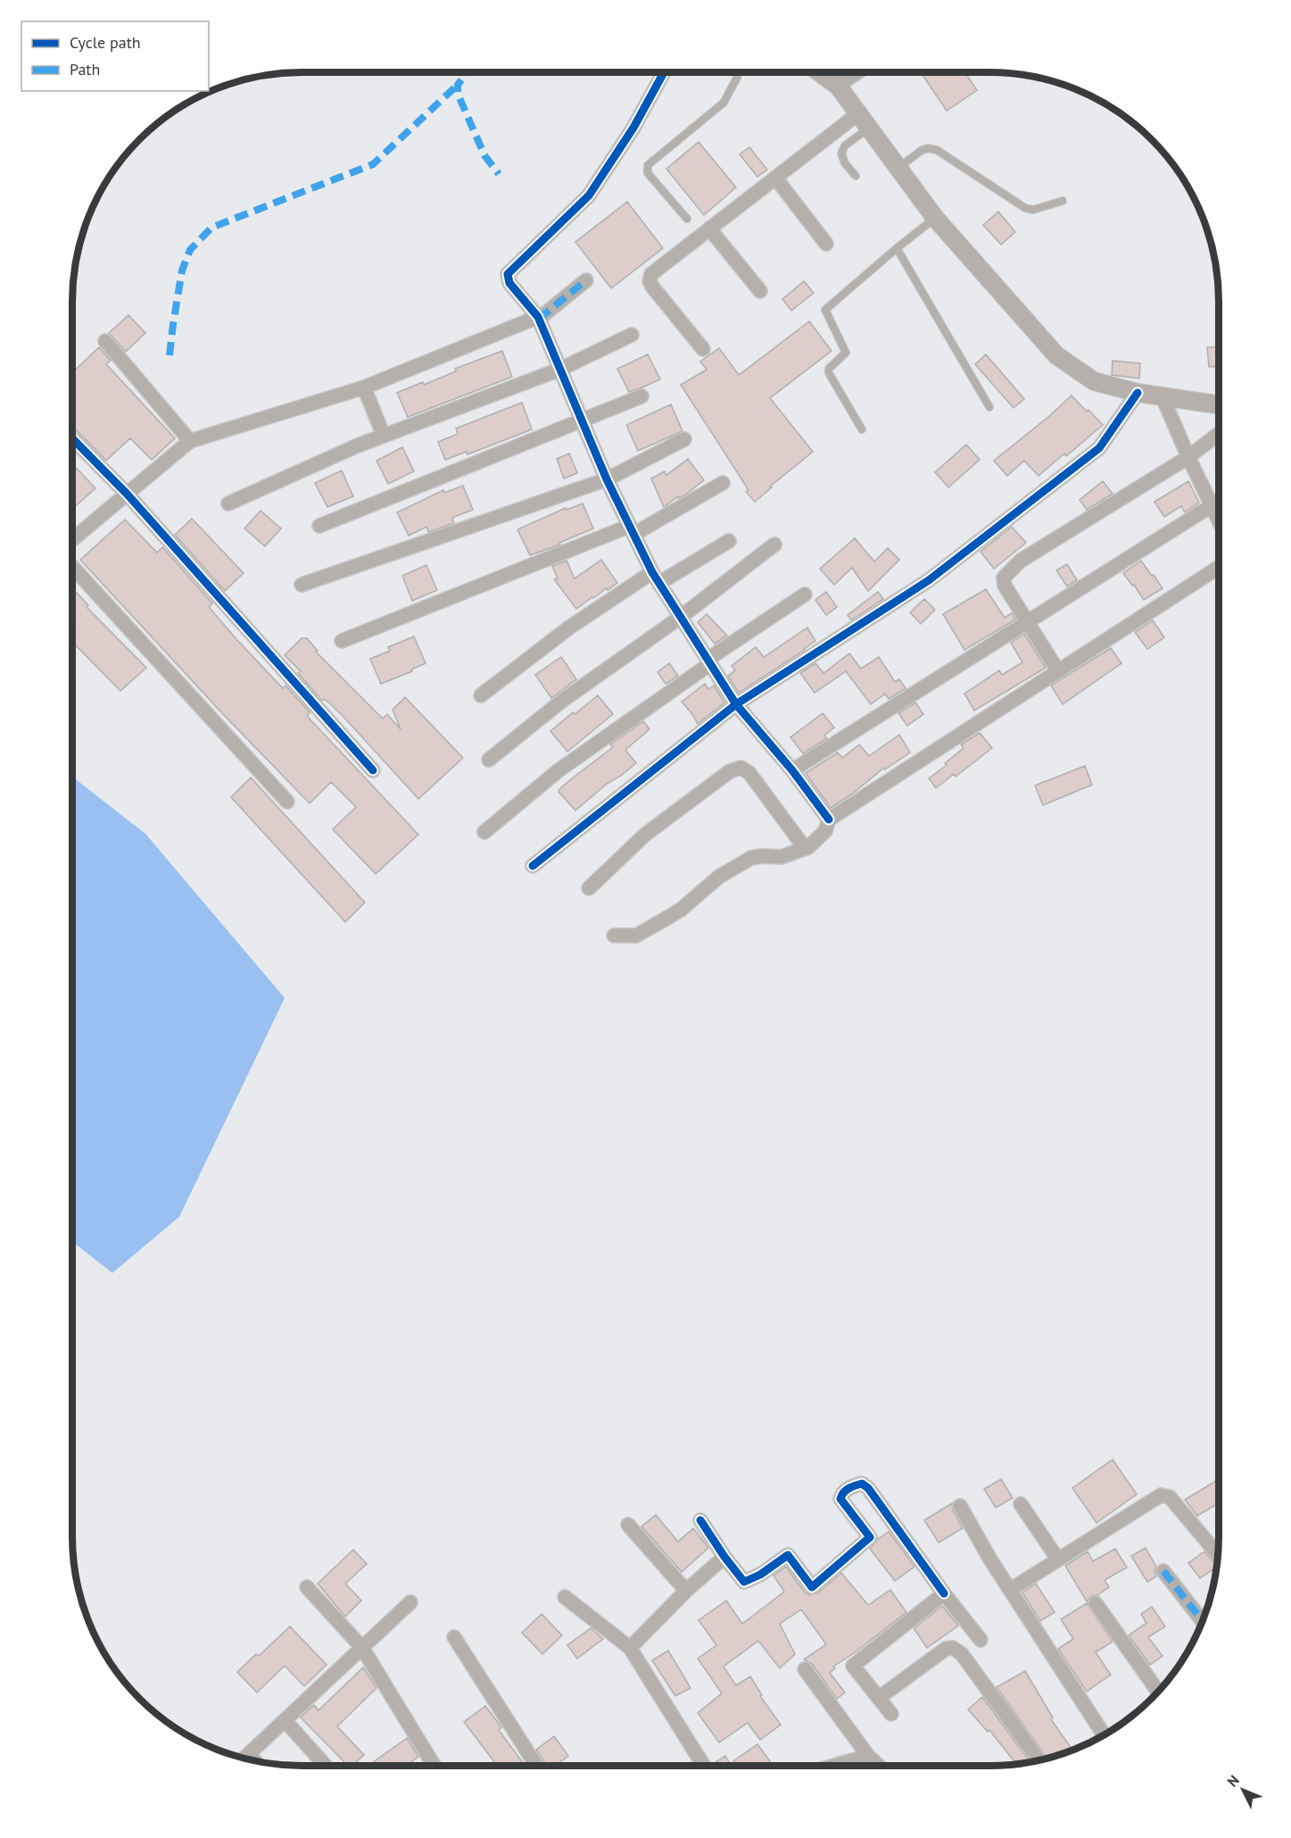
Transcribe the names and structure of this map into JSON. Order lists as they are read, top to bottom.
{
  "legend": ["Cycle path", "Path"],
  "north": "top left"
}
